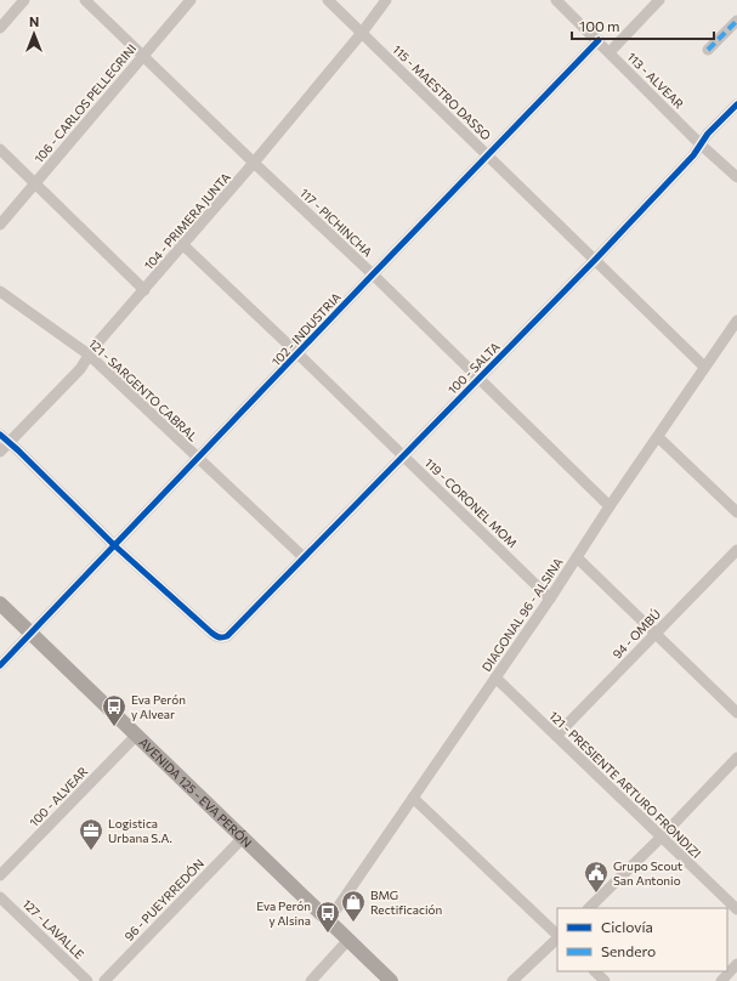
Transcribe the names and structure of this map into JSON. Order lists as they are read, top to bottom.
{
  "streets": {
    "main road": ["AVENIDA 125 - EVA PERÓN"],
    "street": [
      "113 - ALVEAR",
      "115 - MAESTRO DASSO",
      "106 - CARLOS PELLEGRINI",
      "104 - PRIMERA JUNTA",
      "117 - PICHINCHA",
      "102 - INDUSTRIA",
      "100 - SALTA",
      "121 - SARGENTO CABRAL",
      "119 - CORONEL MOM",
      "DIAGONAL 96 - ALSINA",
      "94 - OMBÚ",
      "121 - PRESIENTE ARTURO FRONDIZI",
      "100 - ALVEAR",
      "96 - PUEYRREDÓN",
      "127 - LAVALLE"
    ]
  },
  "crossings": [
    ["113 - ALVEAR", "102 - INDUSTRIA"],
    ["113 - ALVEAR", "100 - SALTA"],
    ["115 - MAESTRO DASSO", "104 - PRIMERA JUNTA"],
    ["115 - MAESTRO DASSO", "102 - INDUSTRIA"],
    ["115 - MAESTRO DASSO", "100 - SALTA"],
    ["115 - MAESTRO DASSO", "DIAGONAL 96 - ALSINA"],
    ["106 - CARLOS PELLEGRINI", "117 - PICHINCHA"],
    ["104 - PRIMERA JUNTA", "117 - PICHINCHA"],
    ["104 - PRIMERA JUNTA", "121 - SARGENTO CABRAL"],
    ["104 - PRIMERA JUNTA", "119 - CORONEL MOM"],
    ["117 - PICHINCHA", "102 - INDUSTRIA"],
    ["117 - PICHINCHA", "100 - SALTA"],
    ["117 - PICHINCHA", "DIAGONAL 96 - ALSINA"],
    ["102 - INDUSTRIA", "100 - SALTA"],
    ["102 - INDUSTRIA", "121 - SARGENTO CABRAL"],
    ["102 - INDUSTRIA", "119 - CORONEL MOM"],
    ["102 - INDUSTRIA", "AVENIDA 125 - EVA PERÓN"],
    ["100 - SALTA", "121 - SARGENTO CABRAL"],
    ["100 - SALTA", "119 - CORONEL MOM"],
    ["119 - CORONEL MOM", "DIAGONAL 96 - ALSINA"],
    ["DIAGONAL 96 - ALSINA", "121 - PRESIENTE ARTURO FRONDIZI"],
    ["DIAGONAL 96 - ALSINA", "AVENIDA 125 - EVA PERÓN"],
    ["94 - OMBÚ", "121 - PRESIENTE ARTURO FRONDIZI"],
    ["AVENIDA 125 - EVA PERÓN", "100 - ALVEAR"],
    ["AVENIDA 125 - EVA PERÓN", "96 - PUEYRREDÓN"]
  ],
  "places": {
    "bus stop": ["Eva Perón y Alvear", "Eva Perón y Alsina"],
    "office": ["Logistica Urbana S.A."],
    "public building": ["Grupo Scout San Antonio"],
    "shop": ["BMG Rectificación"]
  },
  "legend": ["Ciclovía", "Sendero"],
  "scale_bar": "100 m",
  "north": "top"
}
